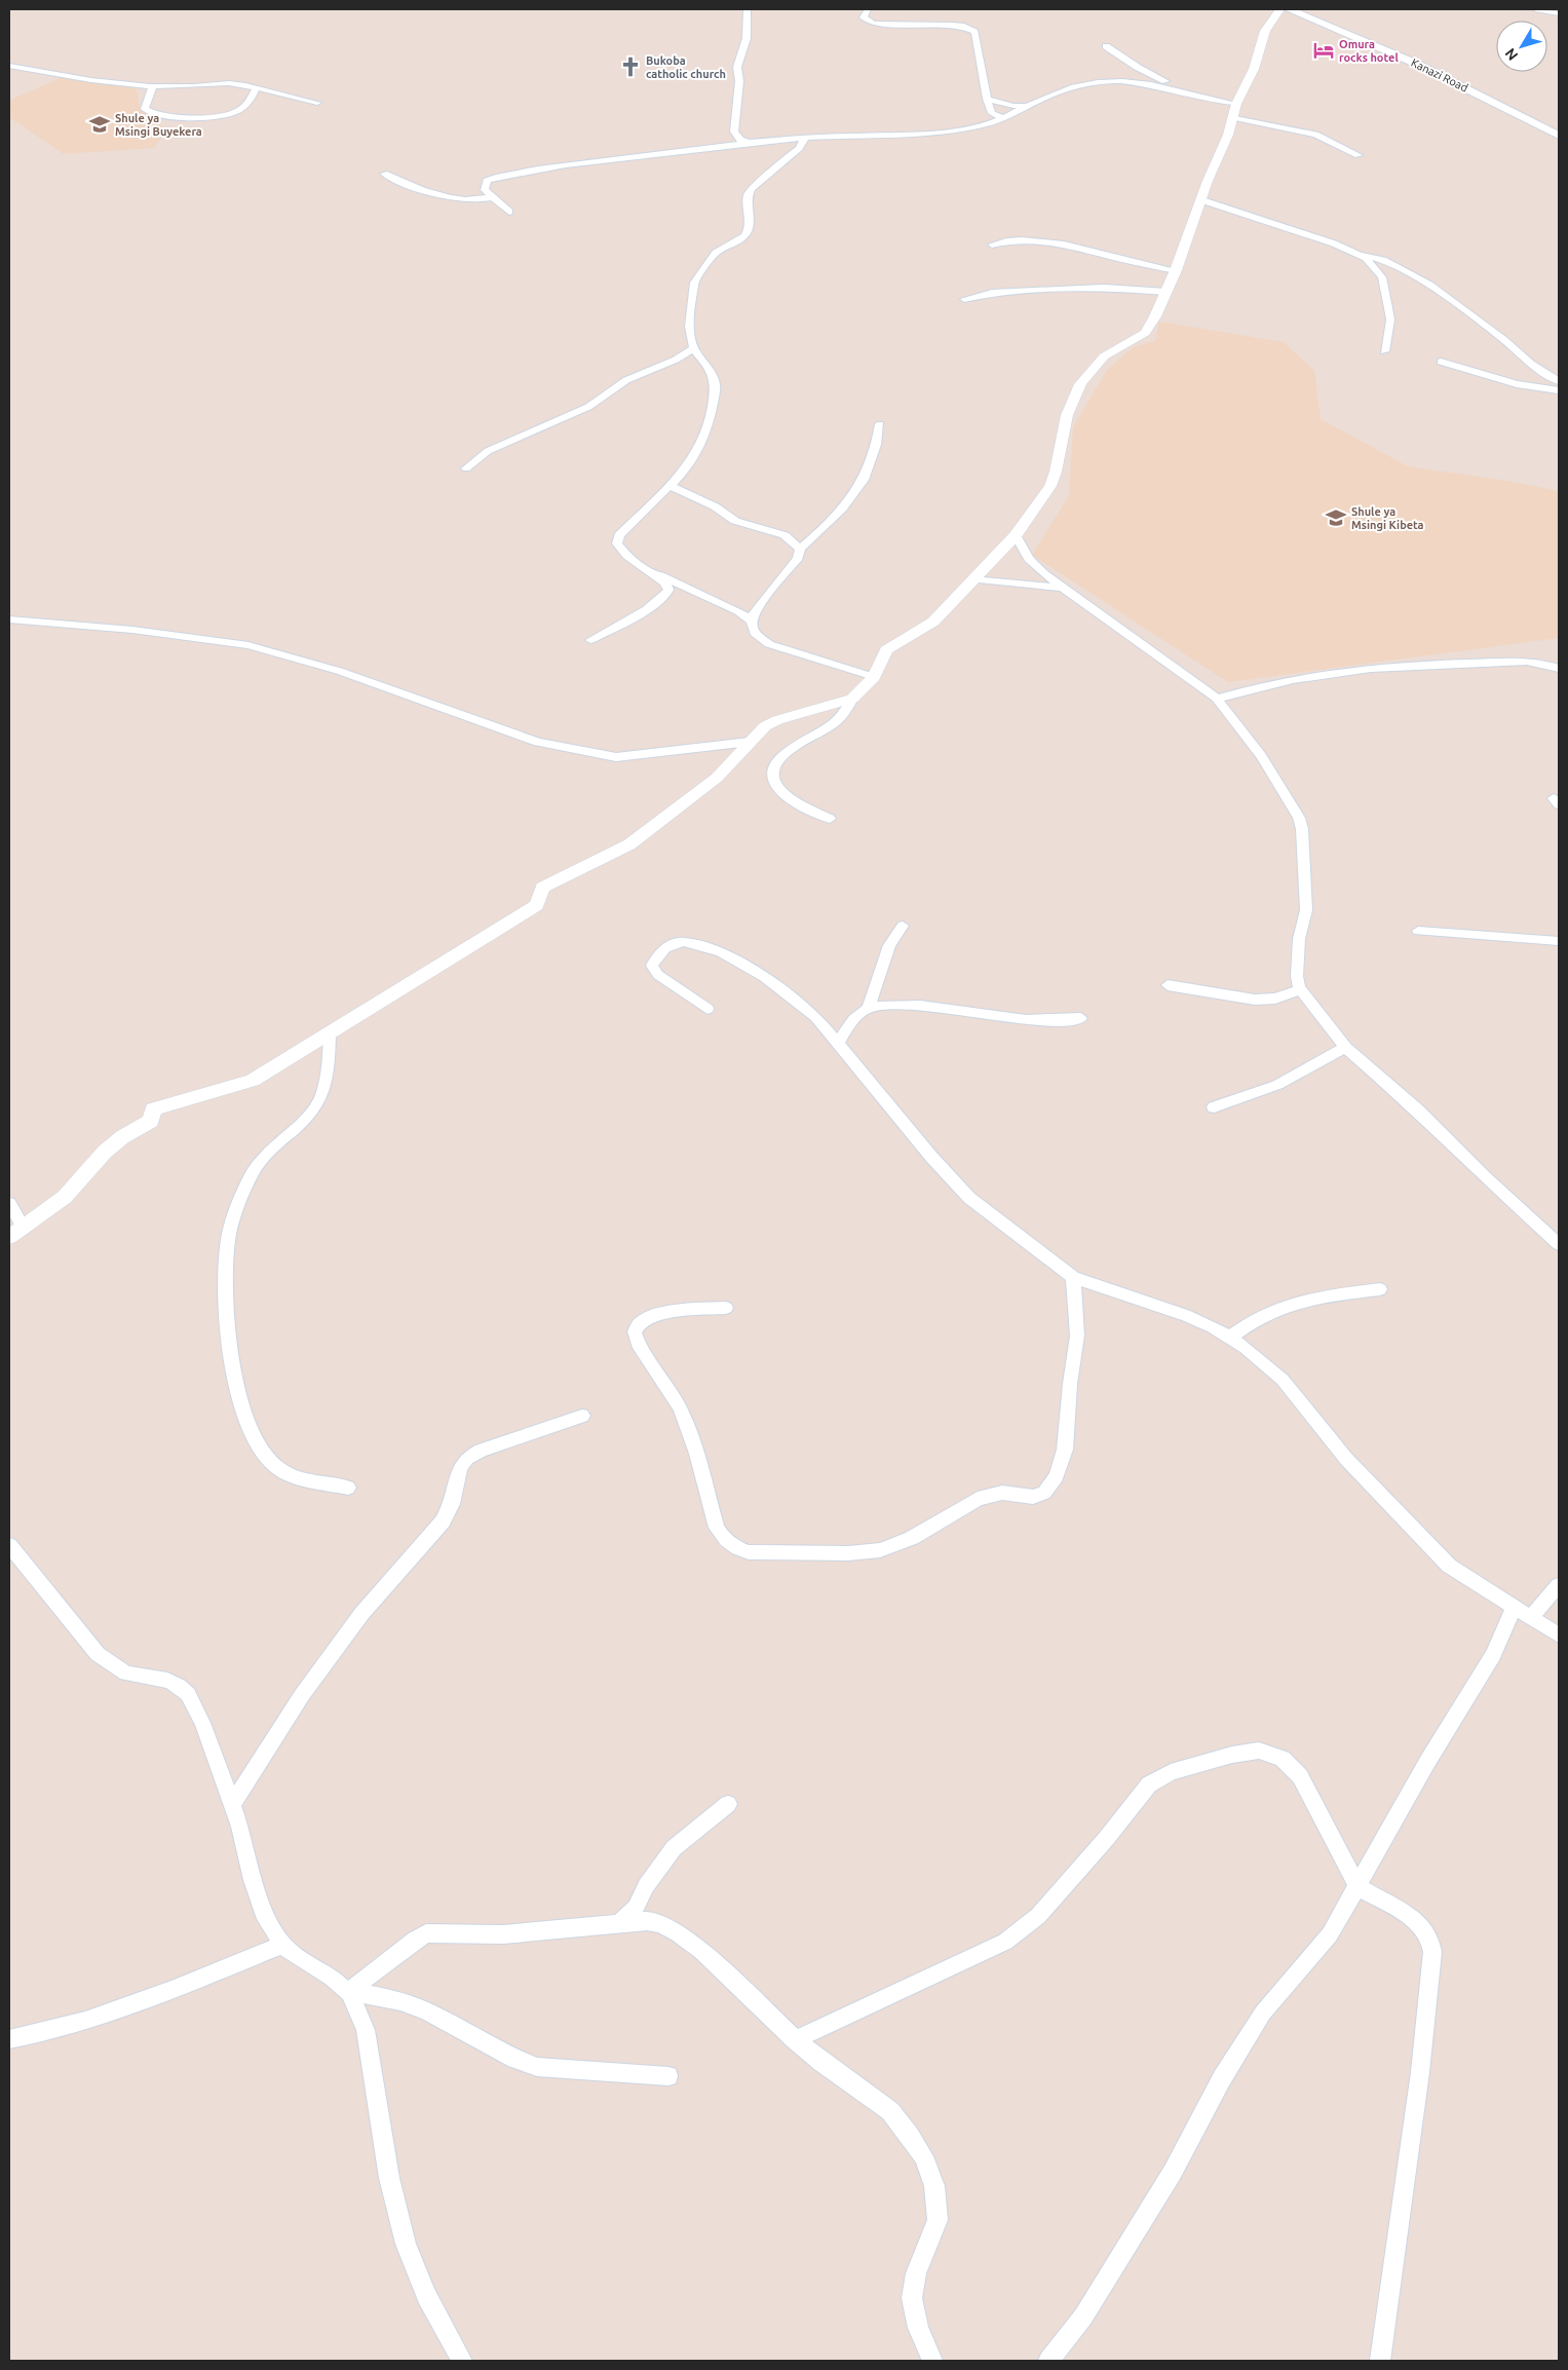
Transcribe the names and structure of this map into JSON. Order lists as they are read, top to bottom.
{
  "streets": {
    "main road": ["Kanazi Road"]
  },
  "places": {
    "hotel": ["Omura rocks hotel"],
    "church": ["Bukoba catholic church"],
    "school or university": ["Shule ya Msingi Buyekera", "Shule ya Msingi Kibeta"]
  },
  "north": "bottom left"
}
